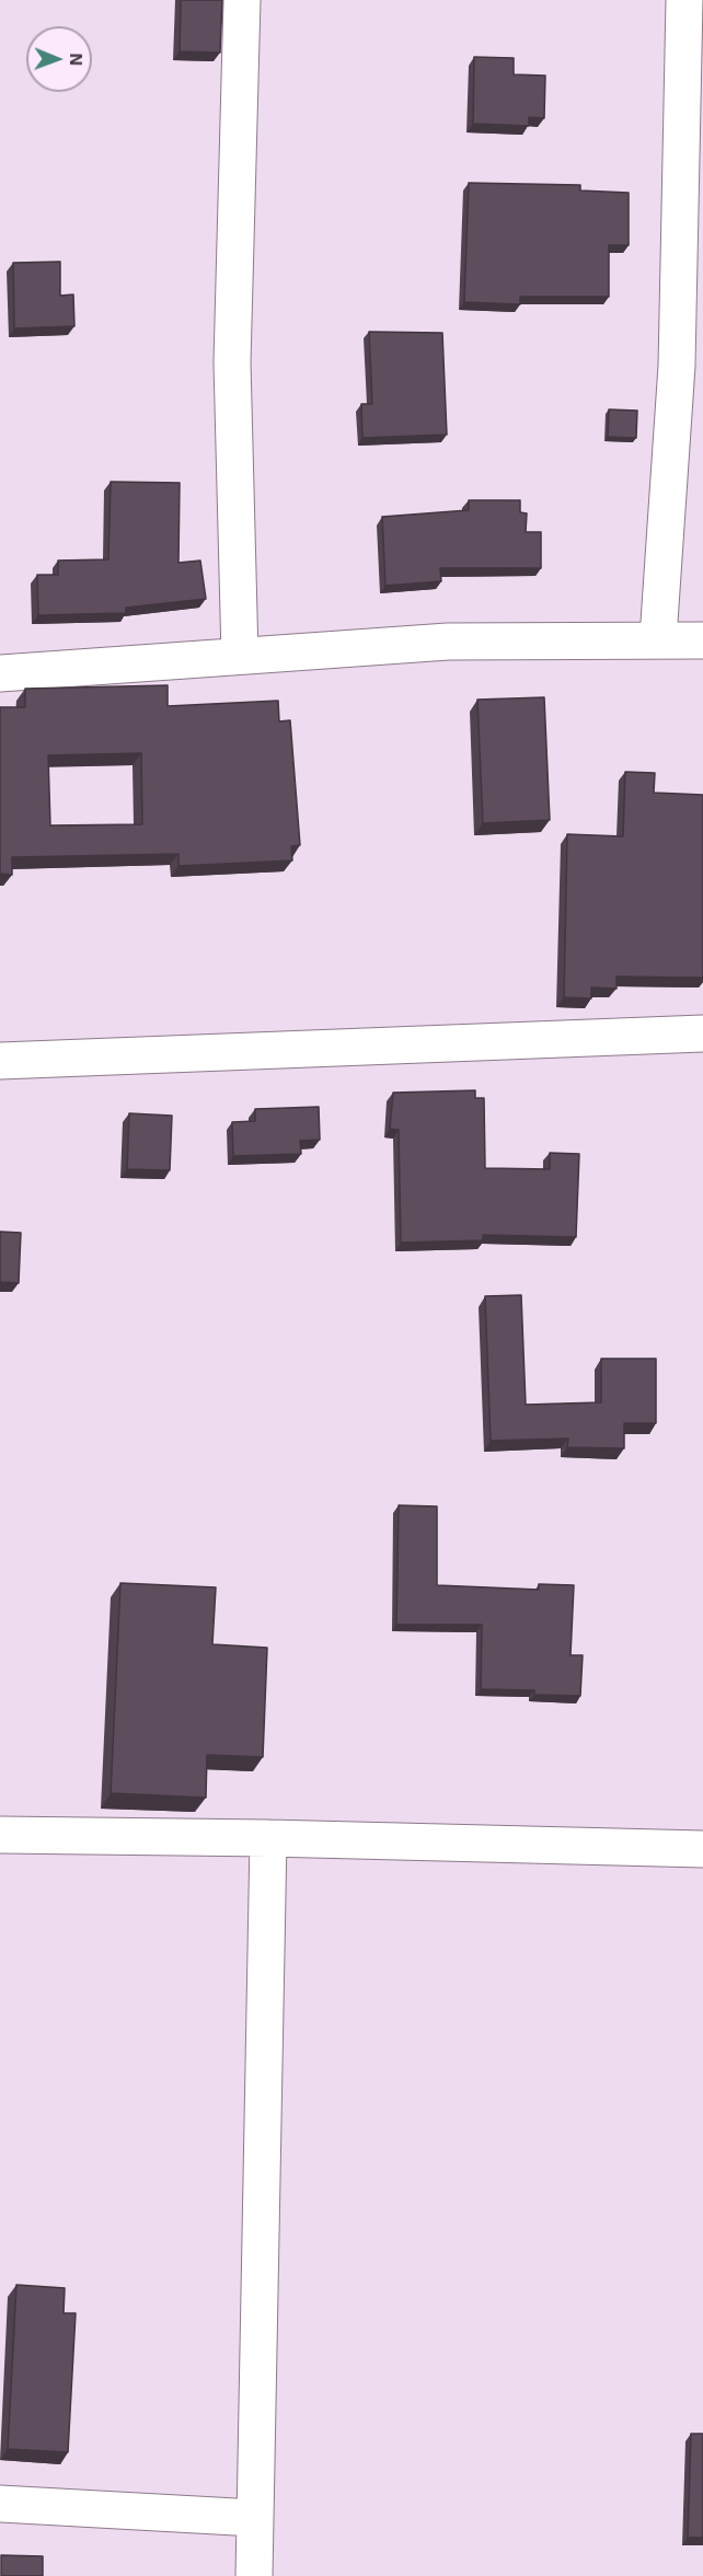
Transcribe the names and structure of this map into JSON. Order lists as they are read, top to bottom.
{
  "north": "right"
}
